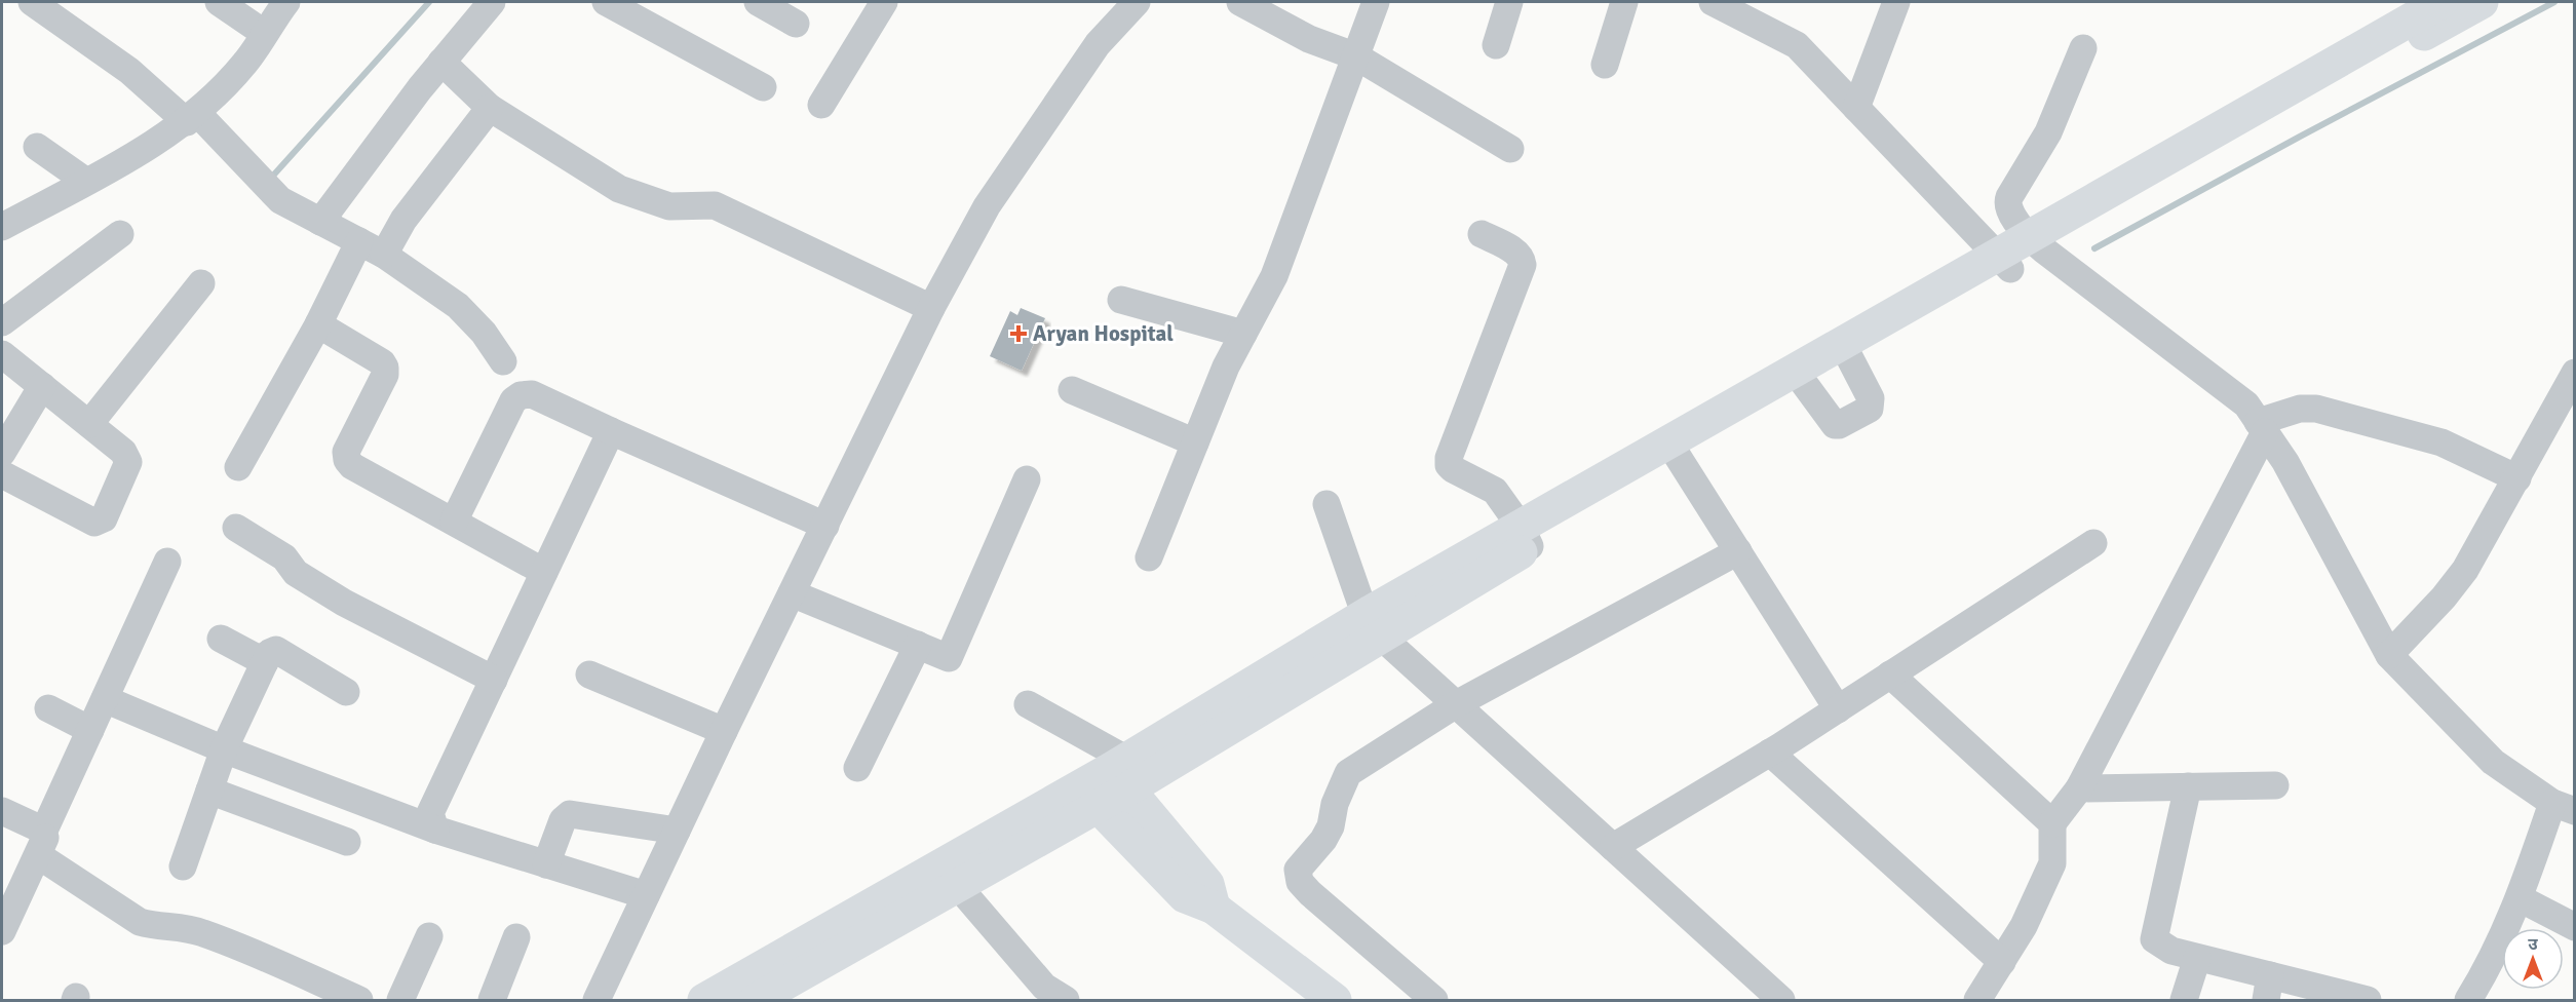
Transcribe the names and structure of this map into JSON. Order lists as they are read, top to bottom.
{
  "places": {
    "health": ["Aryan Hospital"]
  },
  "north": "top"
}
